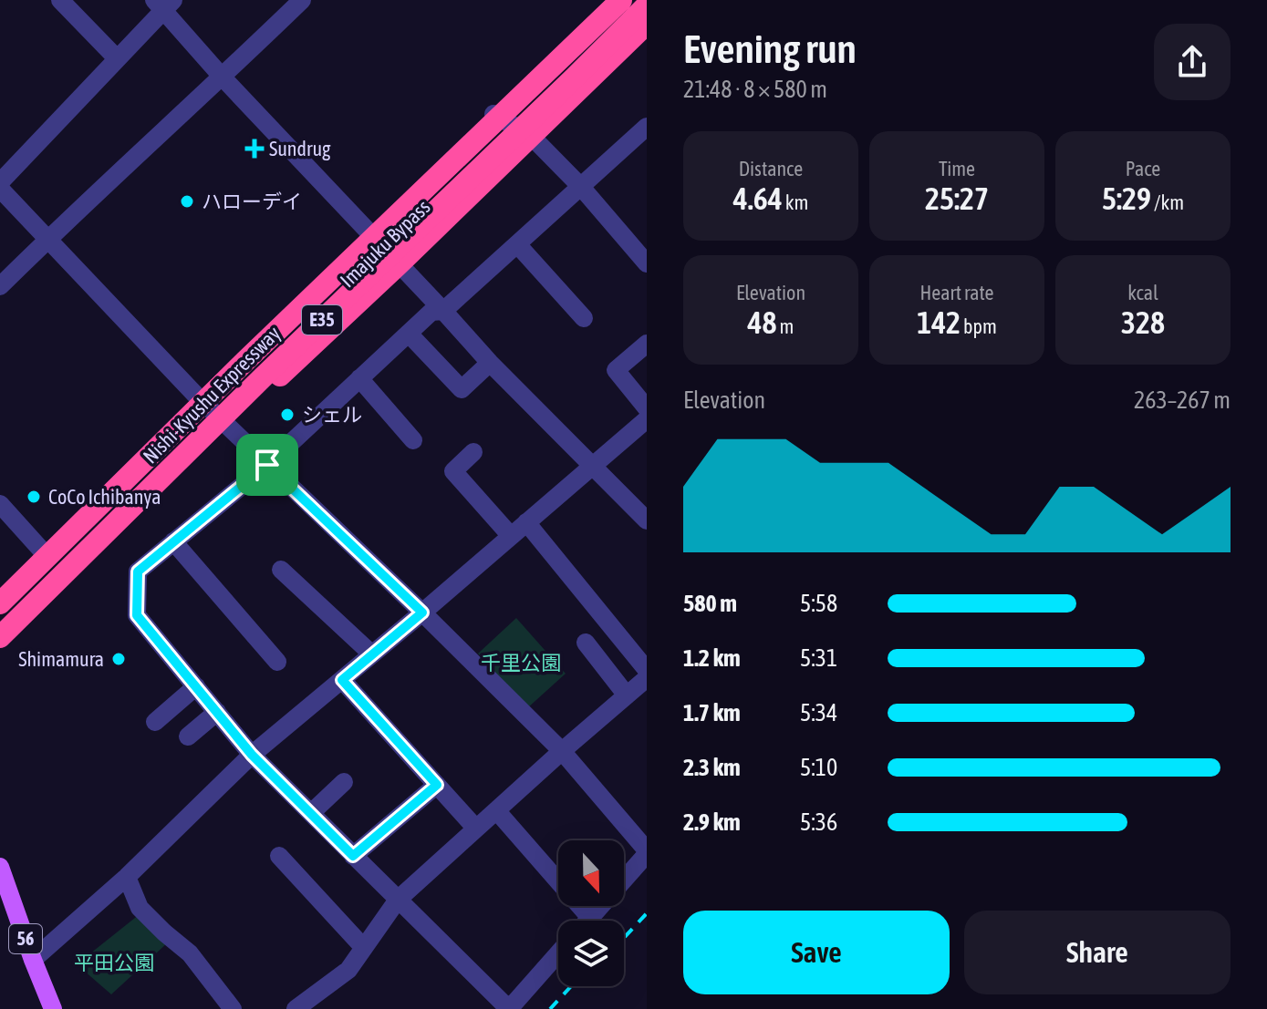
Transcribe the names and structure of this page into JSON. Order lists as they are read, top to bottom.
{
  "streets": {
    "highway": ["Imajuku Bypass", "E35", "Nishi-Kyushu Expressway"],
    "main road": ["56"]
  },
  "parks": ["千里公園", "平田公園"],
  "places": {
    "health": ["Sundrug"],
    "other": [
      "ハローデイ",
      "シェル",
      "CoCo Ichibanya",
      "Shimamura"
    ]
  },
  "north": "bottom",
  "page": {
    "heading": ["Evening run", "21:48 · 8 × 580 m"],
    "stats": [
      ["Distance", "4.64 km"],
      ["Time", "25:27"],
      ["Pace", "5:29 /km"],
      ["Elevation", "48 m"],
      ["Heart rate", "142 bpm"],
      ["kcal", "328"]
    ],
    "chart": ["Elevation", "263–267 m"],
    "list": [
      {
        "name": "580 m",
        "note": "5:58"
      },
      {
        "name": "1.2 km",
        "note": "5:31"
      },
      {
        "name": "1.7 km",
        "note": "5:34"
      },
      {
        "name": "2.3 km",
        "note": "5:10"
      },
      {
        "name": "2.9 km",
        "note": "5:36"
      }
    ],
    "buttons": ["Save", "Share"]
  }
}
